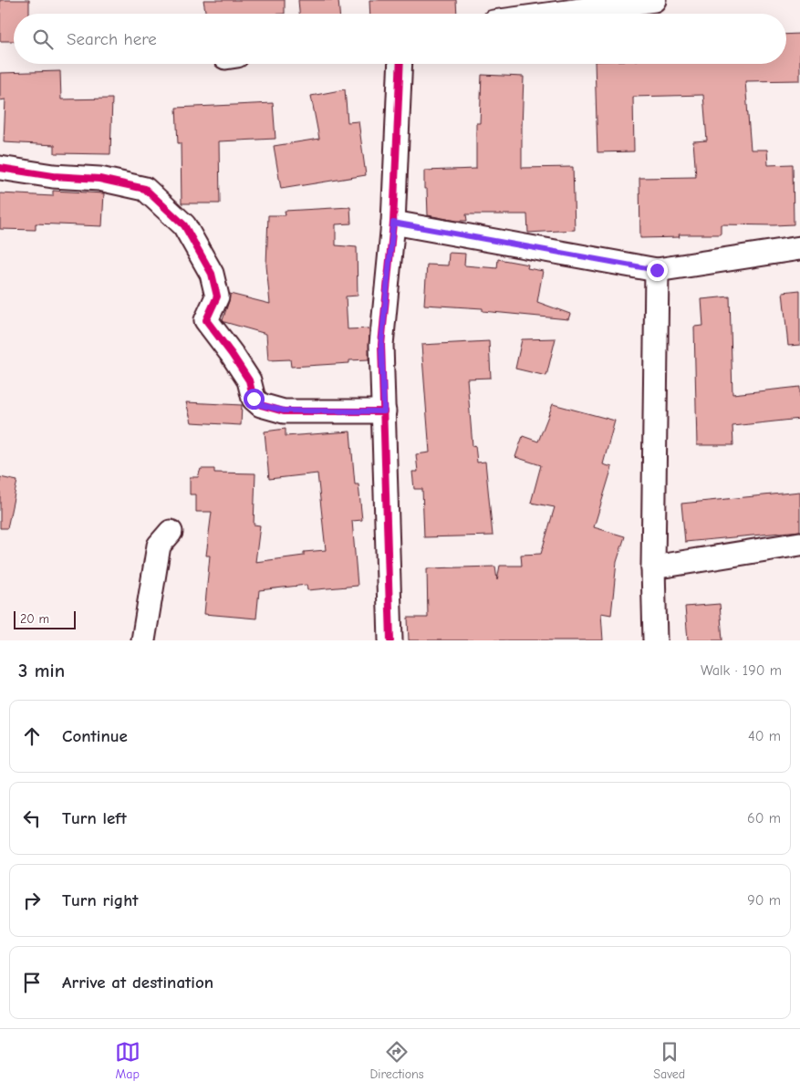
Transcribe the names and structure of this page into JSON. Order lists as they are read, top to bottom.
{
  "scale_bar": "20 m",
  "page": {
    "search": "Search here",
    "scale": "20 m",
    "heading": ["3 min", "Walk · 190 m"],
    "list": [
      ["Continue", "40 m"],
      ["Turn left", "60 m"],
      ["Turn right", "90 m"],
      "Arrive at destination"
    ],
    "nav": ["Map", "Directions", "Saved"]
  }
}
